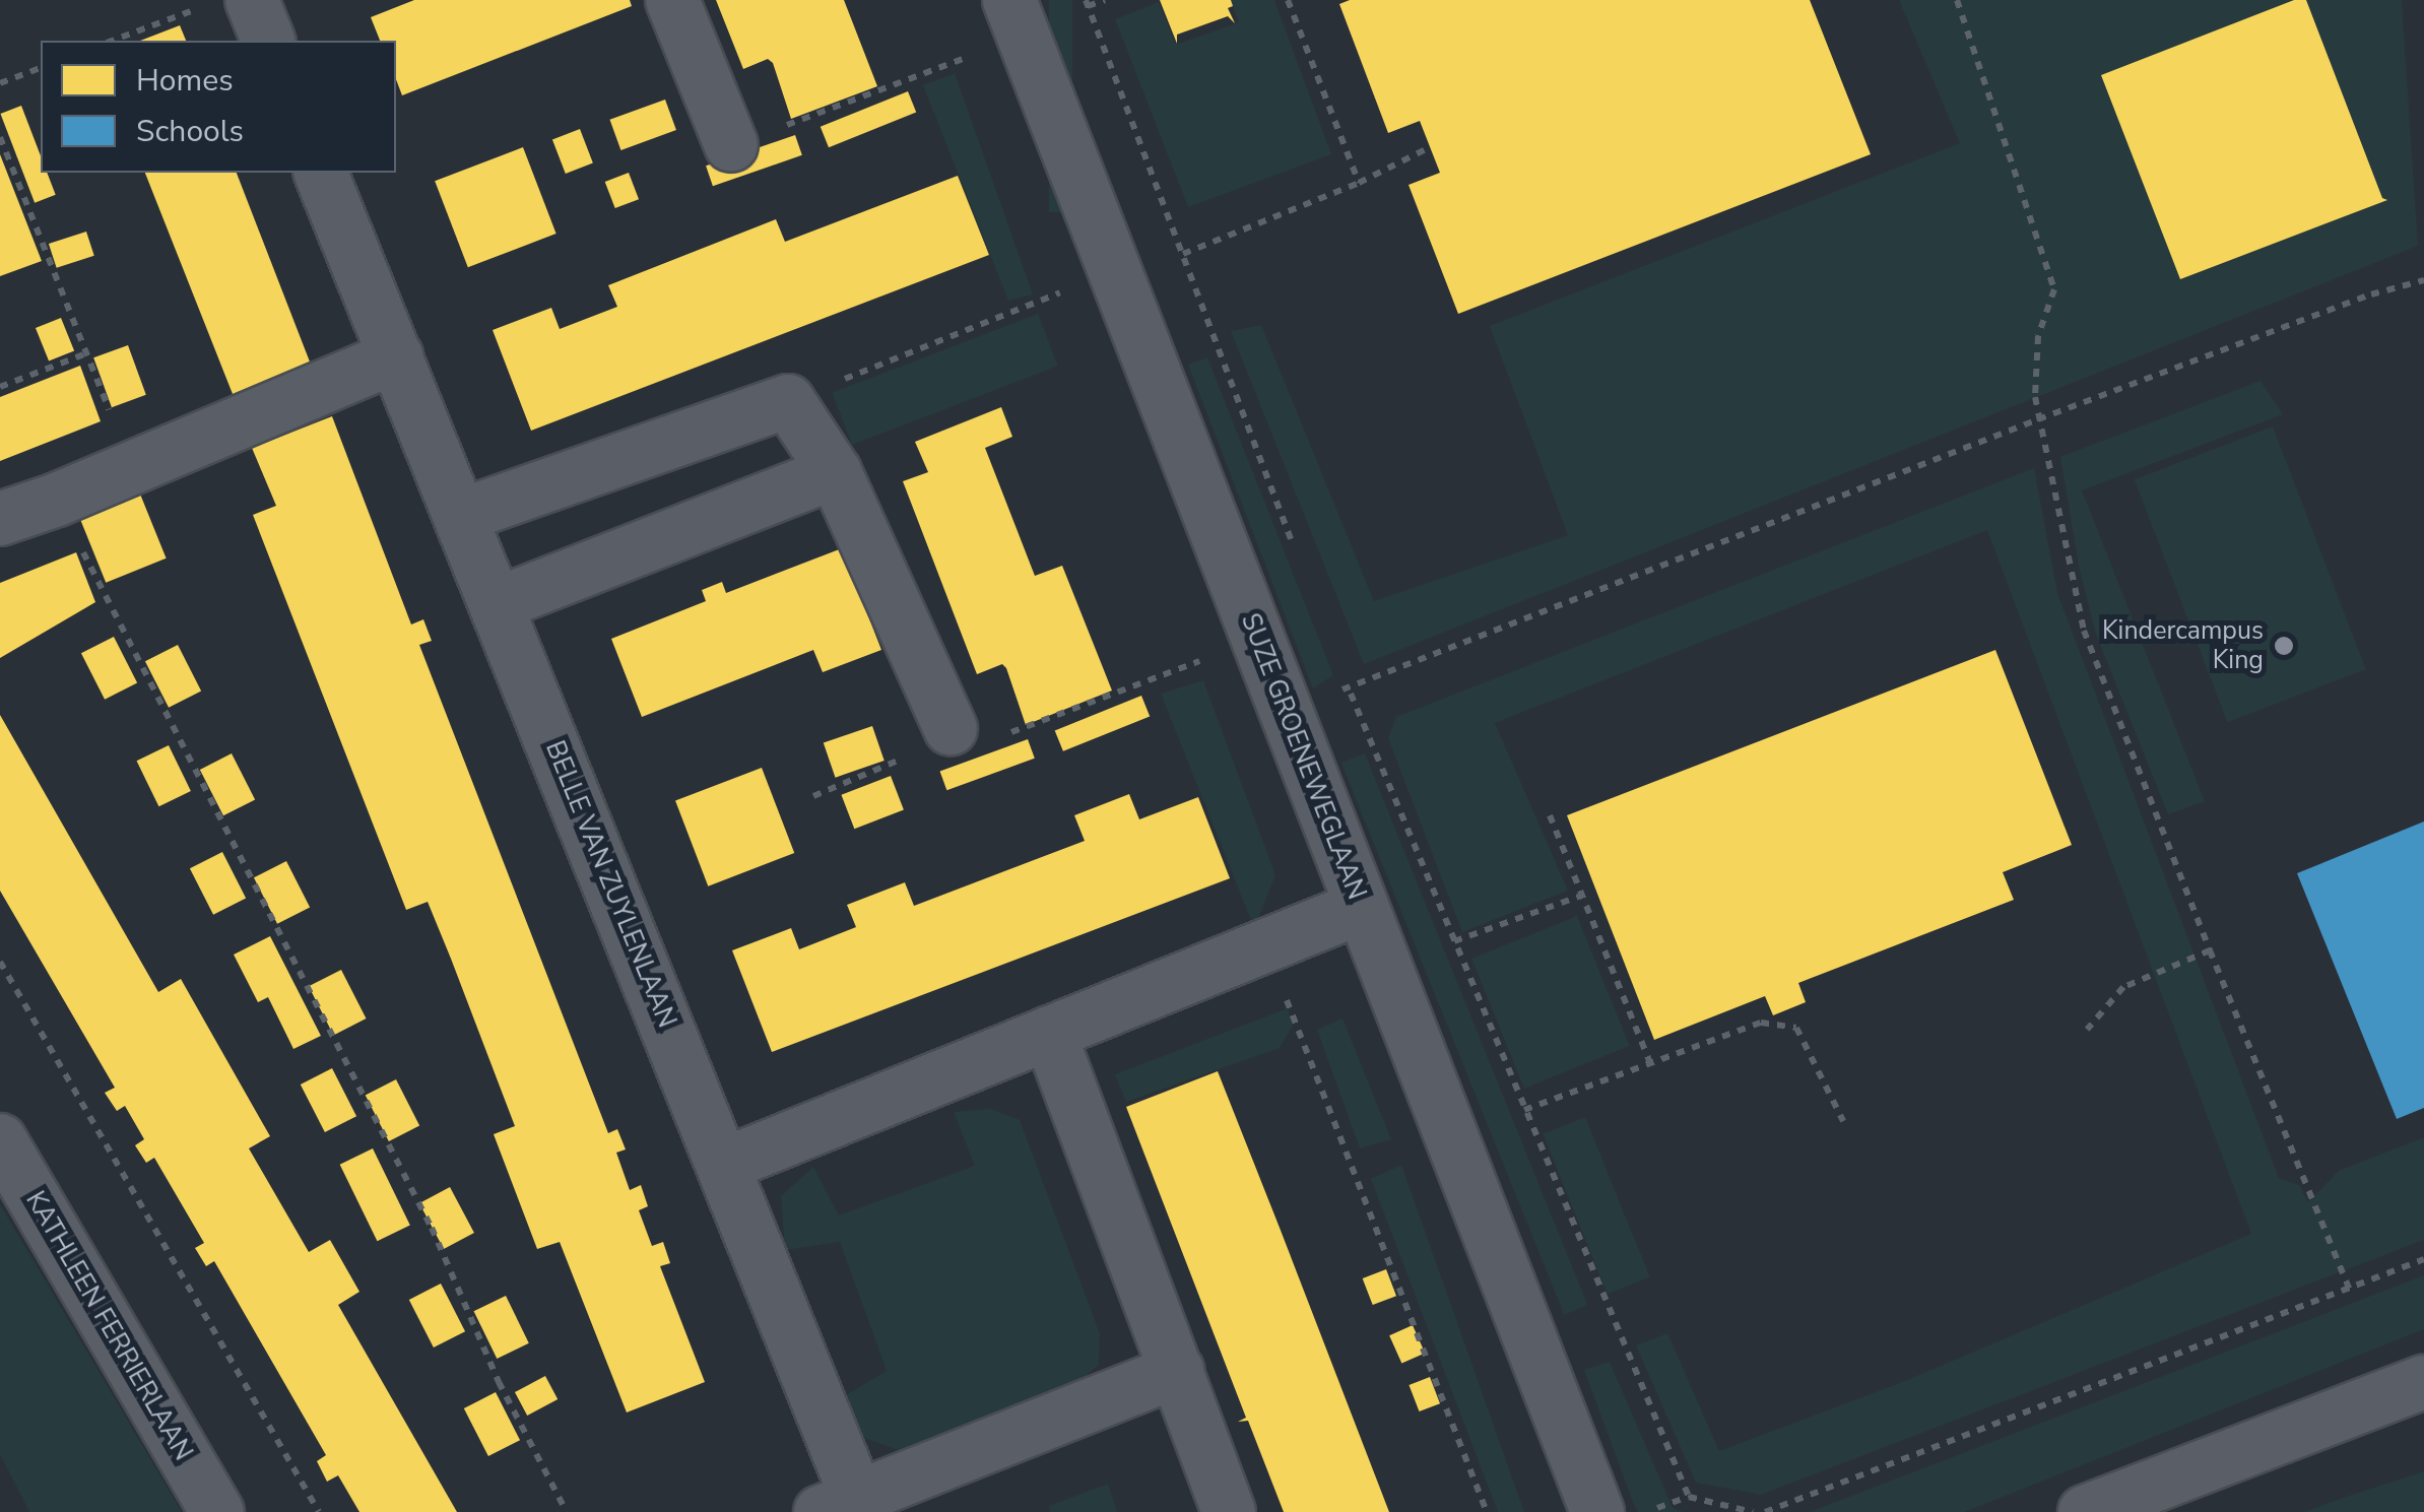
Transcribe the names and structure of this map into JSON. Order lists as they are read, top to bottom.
{
  "streets": {
    "street": ["SUZE GROENEWEGLAAN", "BELLE VAN ZUYLENLAAN", "KATHLEEN FERRIERLAAN"]
  },
  "places": ["Kindercampus King"],
  "legend": ["Homes", "Schools"]
}
